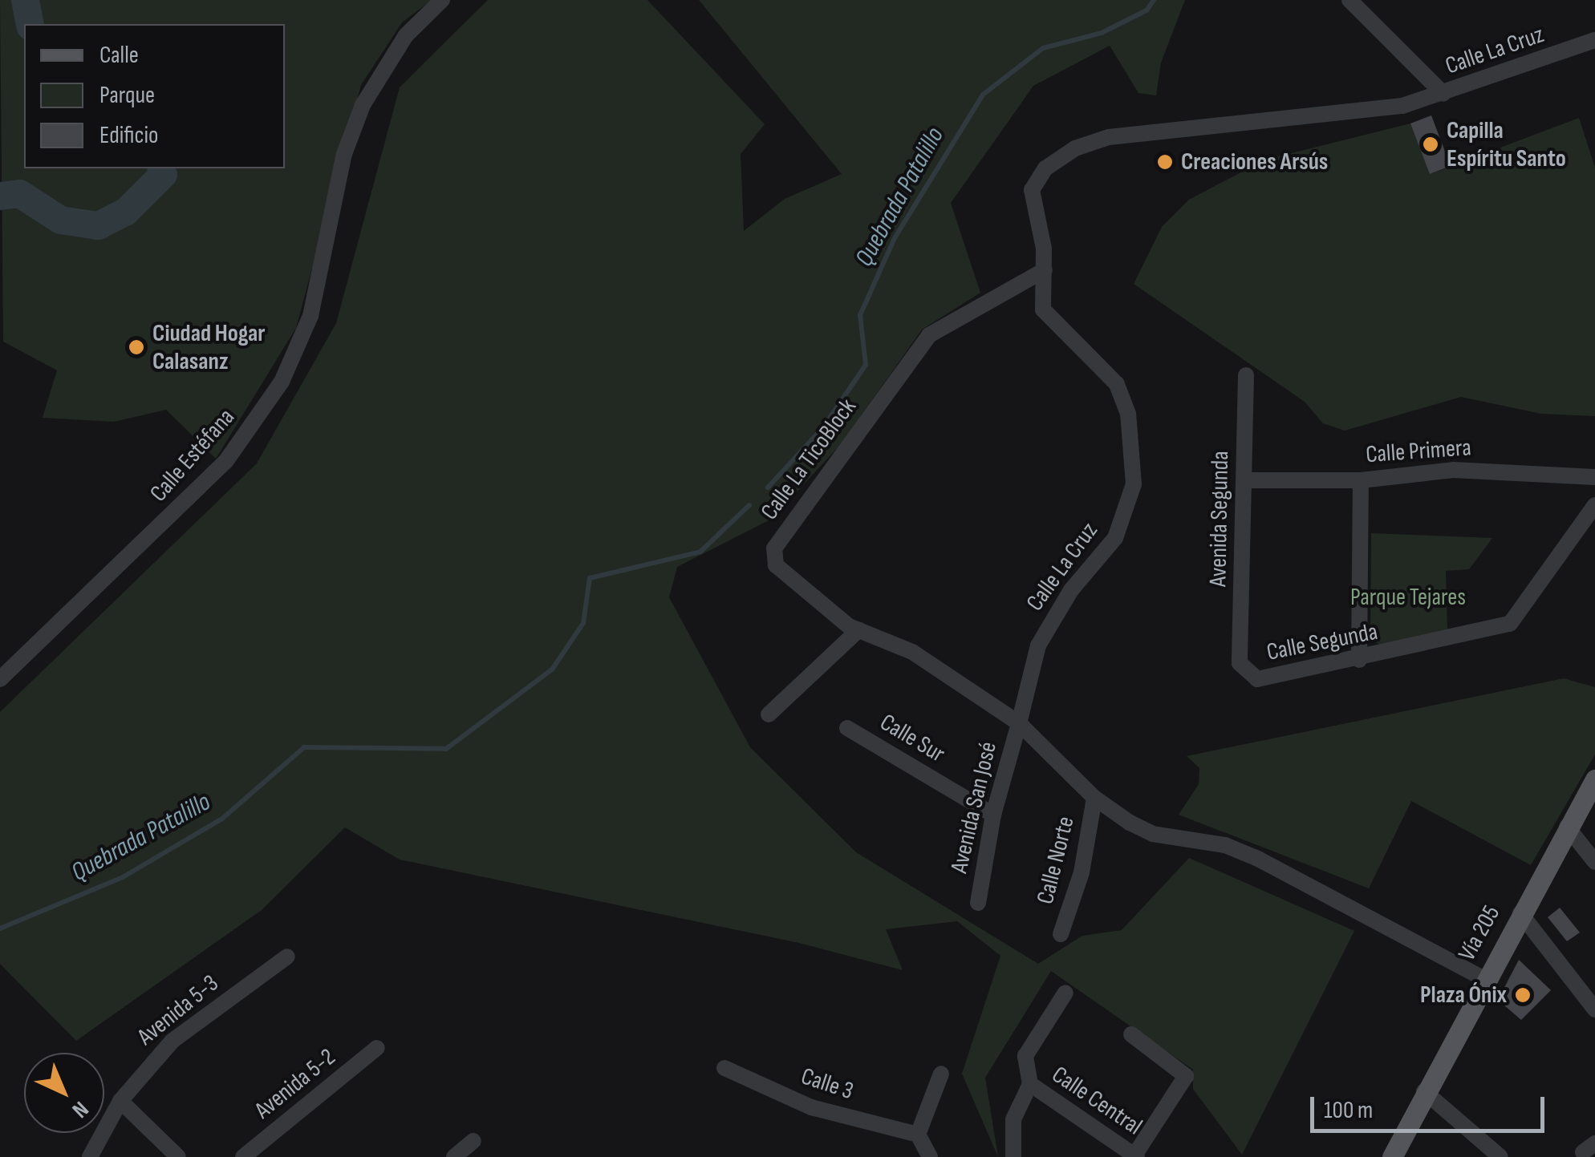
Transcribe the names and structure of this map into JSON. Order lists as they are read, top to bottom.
{
  "streets": {
    "main road": ["Vía 205"],
    "street": [
      "Calle La Cruz",
      "Calle Primera",
      "Calle Estéfana",
      "Calle La TicoBlock",
      "Avenida Segunda",
      "Calle Segunda",
      "Calle Sur",
      "Avenida San José",
      "Calle Norte",
      "Avenida 5-3",
      "Avenida 5-2",
      "Calle 3",
      "Calle Central"
    ]
  },
  "crossings": [
    ["Calle La Cruz", "Calle La TicoBlock"],
    ["Calle La Cruz", "Avenida San José"],
    ["Calle Primera", "Avenida Segunda"],
    ["Calle La TicoBlock", "Avenida San José"],
    ["Avenida Segunda", "Calle Segunda"],
    ["Calle Sur", "Avenida San José"]
  ],
  "water": ["Quebrada Patalillo"],
  "parks": ["Parque Tejares"],
  "places": [
    "Capilla Espíritu Santo",
    "Creaciones Arsús",
    "Ciudad Hogar Calasanz",
    "Plaza Ónix"
  ],
  "legend": ["Calle", "Parque", "Edificio"],
  "scale_bar": "100 m",
  "north": "bottom right"
}
